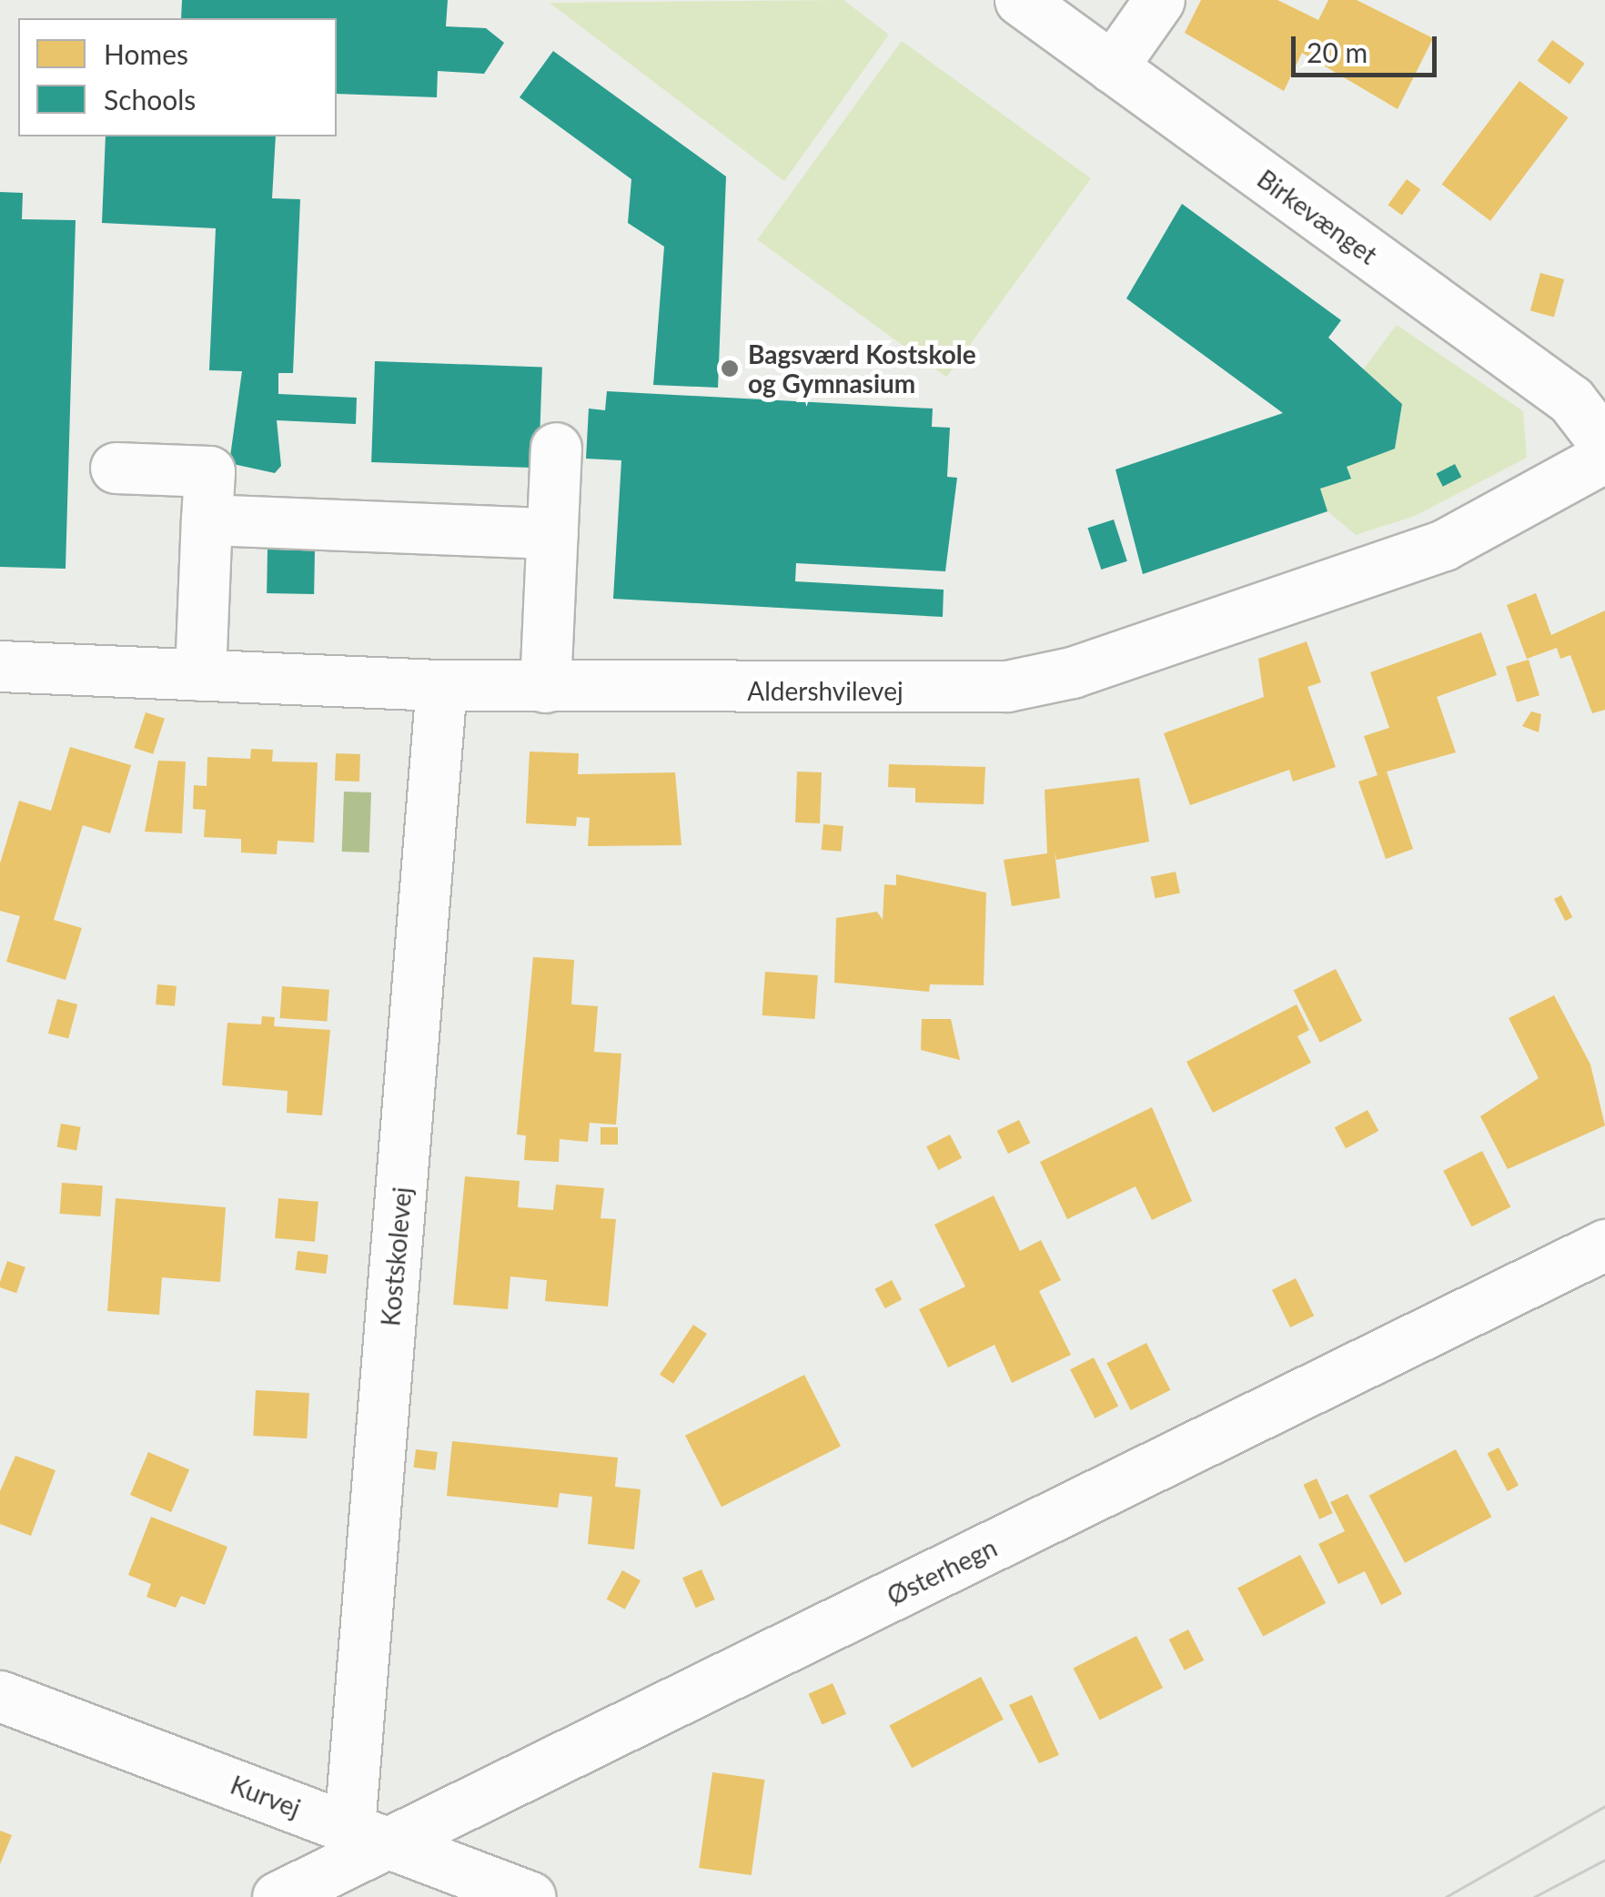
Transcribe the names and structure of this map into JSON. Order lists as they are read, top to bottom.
{
  "streets": {
    "street": [
      "Birkevænget",
      "Aldershvilevej",
      "Kostskolevej",
      "Østerhegn",
      "Kurvej"
    ]
  },
  "crossings": [
    ["Aldershvilevej", "Kostskolevej"],
    ["Kostskolevej", "Østerhegn"],
    ["Kostskolevej", "Kurvej"],
    ["Østerhegn", "Kurvej"]
  ],
  "places": ["Bagsværd Kostskole og Gymnasium"],
  "legend": ["Homes", "Schools"],
  "scale_bar": "20 m"
}
